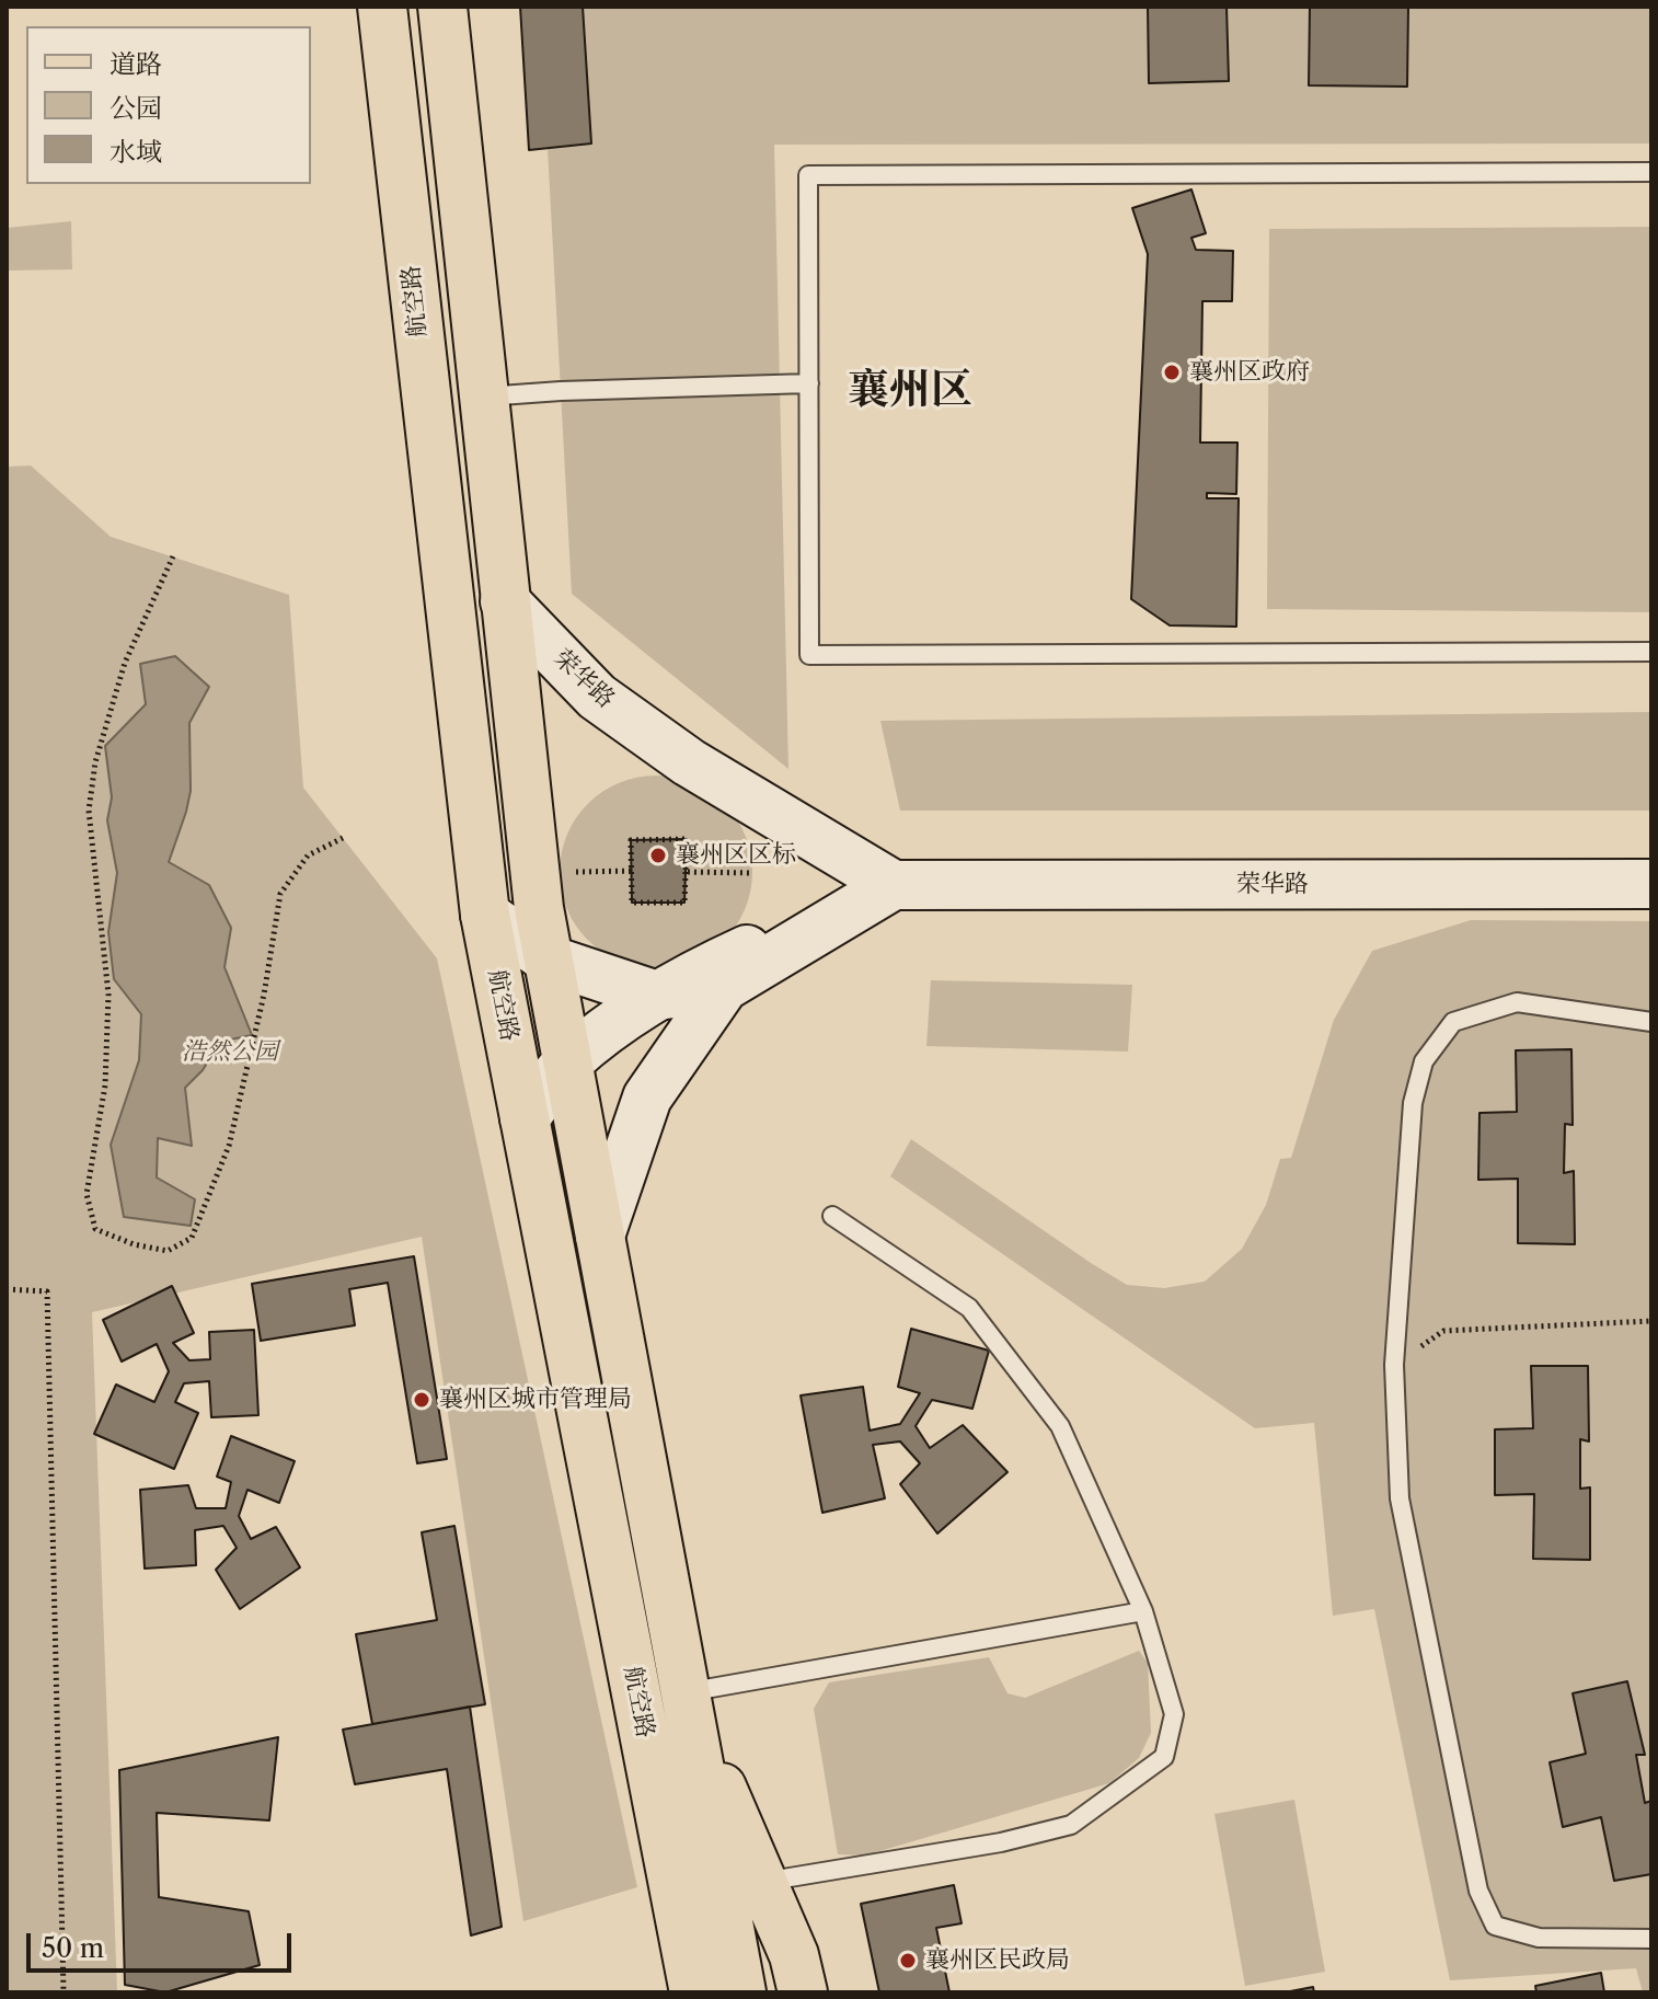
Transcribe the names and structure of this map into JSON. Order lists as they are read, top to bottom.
{
  "streets": {
    "main road": ["航空路", "荣华路"]
  },
  "crossings": [
    ["航空路", "荣华路"]
  ],
  "districts": ["襄州区"],
  "parks": ["浩然公园"],
  "places": [
    "襄州区政府",
    "襄州区区标",
    "襄州区城市管理局",
    "襄州区民政局"
  ],
  "legend": ["道路", "公园", "水域"],
  "scale_bar": "50 m"
}
